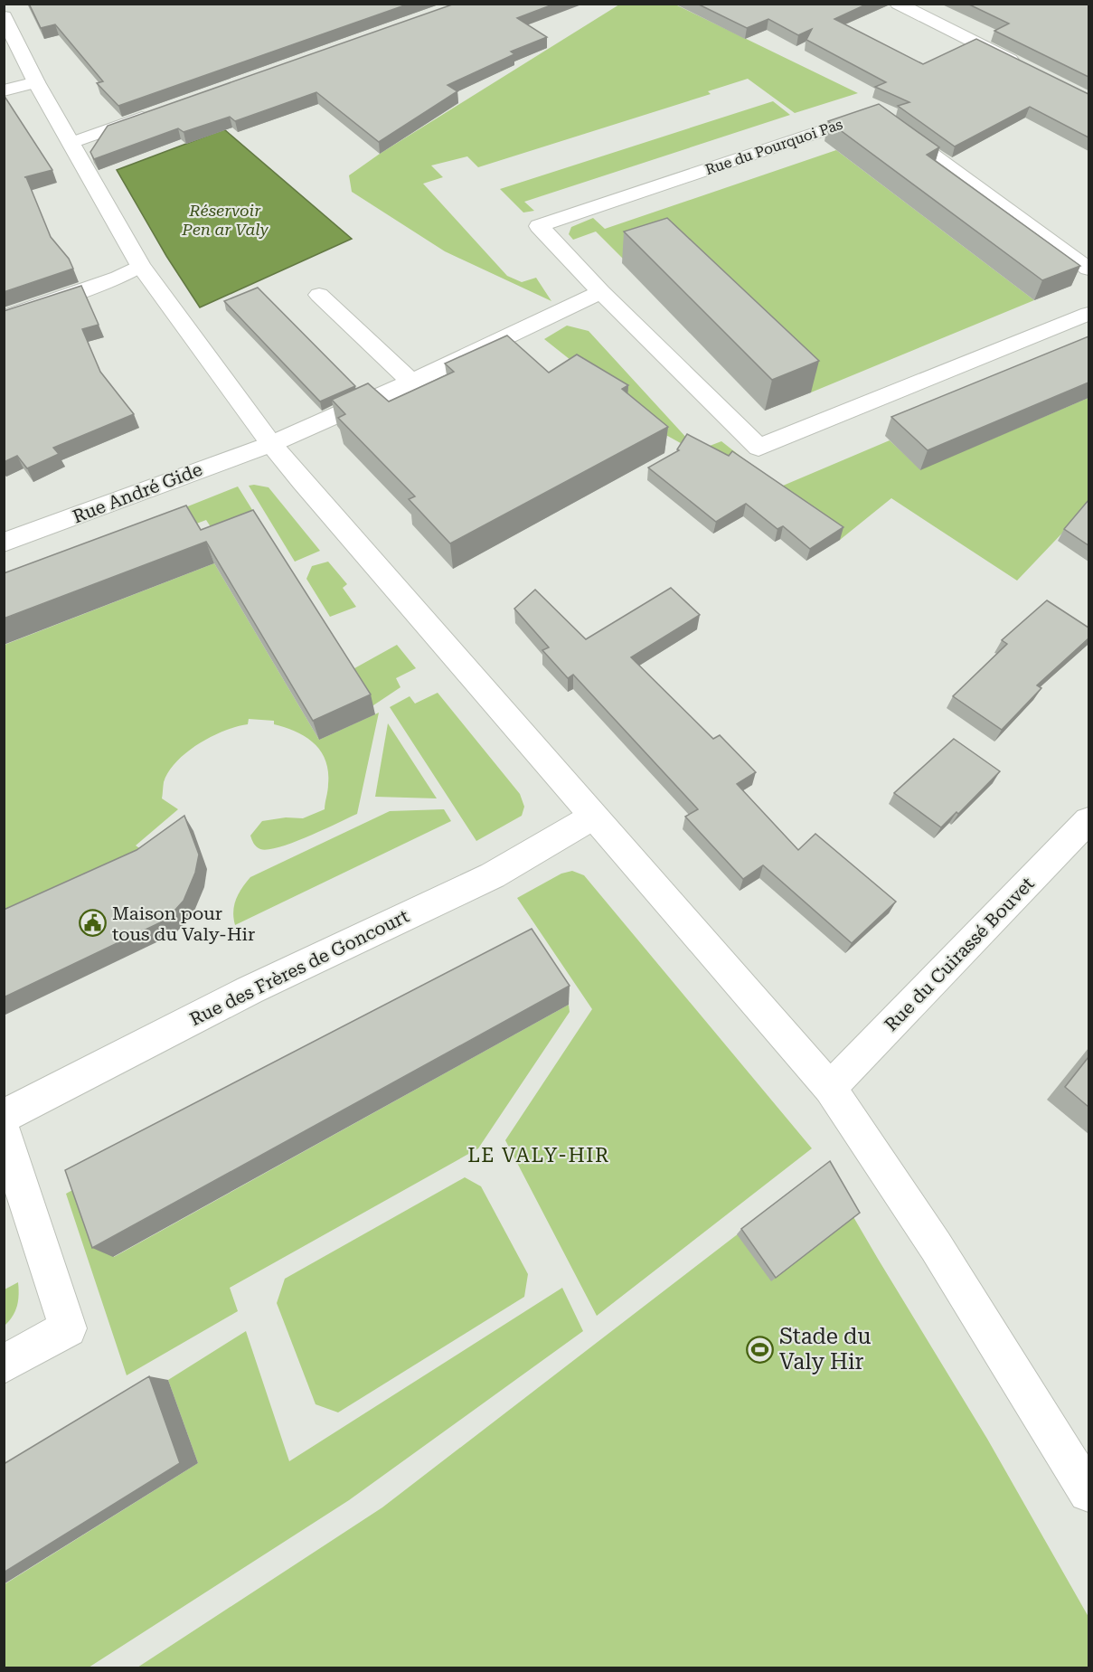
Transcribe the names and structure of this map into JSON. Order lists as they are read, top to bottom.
{
  "streets": {
    "street": [
      "Rue du Pourquoi Pas",
      "Rue André Gide",
      "Rue du Cuirassé Bouvet",
      "Rue des Frères de Goncourt"
    ]
  },
  "districts": ["LE VALY-HIR"],
  "water": ["Réservoir Pen ar Valy"],
  "places": {
    "public building": ["Maison pour tous du Valy-Hir"],
    "sports": ["Stade du Valy Hir"]
  }
}
